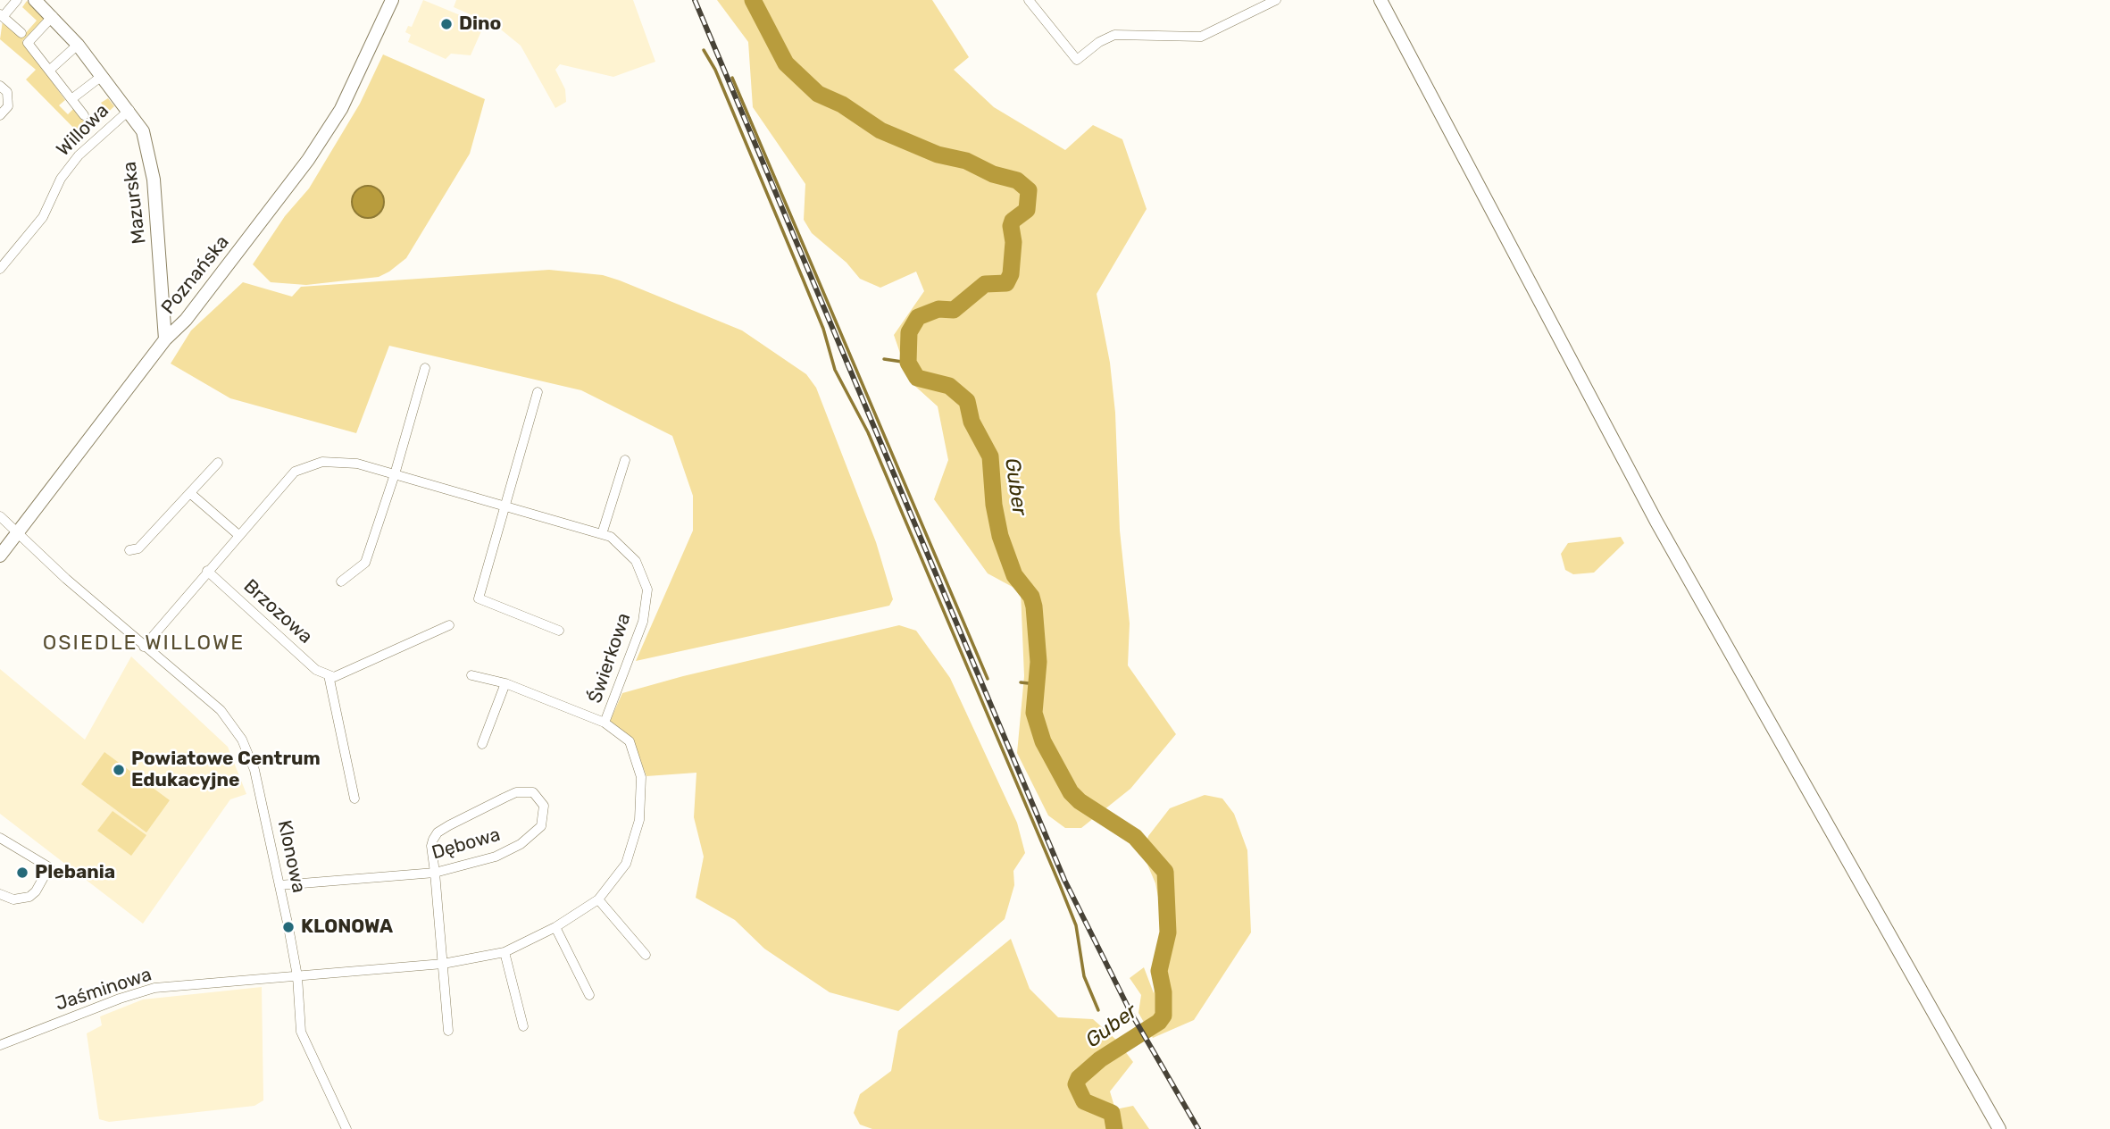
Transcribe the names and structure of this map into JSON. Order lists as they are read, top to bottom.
{
  "streets": {
    "main road": ["Mazurska", "Poznańska"],
    "street": [
      "Willowa",
      "Brzozowa",
      "Świerkowa",
      "Dębowa",
      "Klonowa",
      "Jaśminowa"
    ]
  },
  "crossings": [
    ["Willowa", "Mazurska"],
    ["Mazurska", "Poznańska"],
    ["Poznańska", "Klonowa"],
    ["Brzozowa", "Świerkowa"],
    ["Świerkowa", "Klonowa"],
    ["Świerkowa", "Jaśminowa"],
    ["Dębowa", "Klonowa"],
    ["Klonowa", "Jaśminowa"]
  ],
  "districts": ["OSIEDLE WILLOWE"],
  "water": ["Guber"],
  "places": [
    "Dino",
    "Powiatowe Centrum Edukacyjne",
    "Plebania",
    "KLONOWA"
  ]
}
